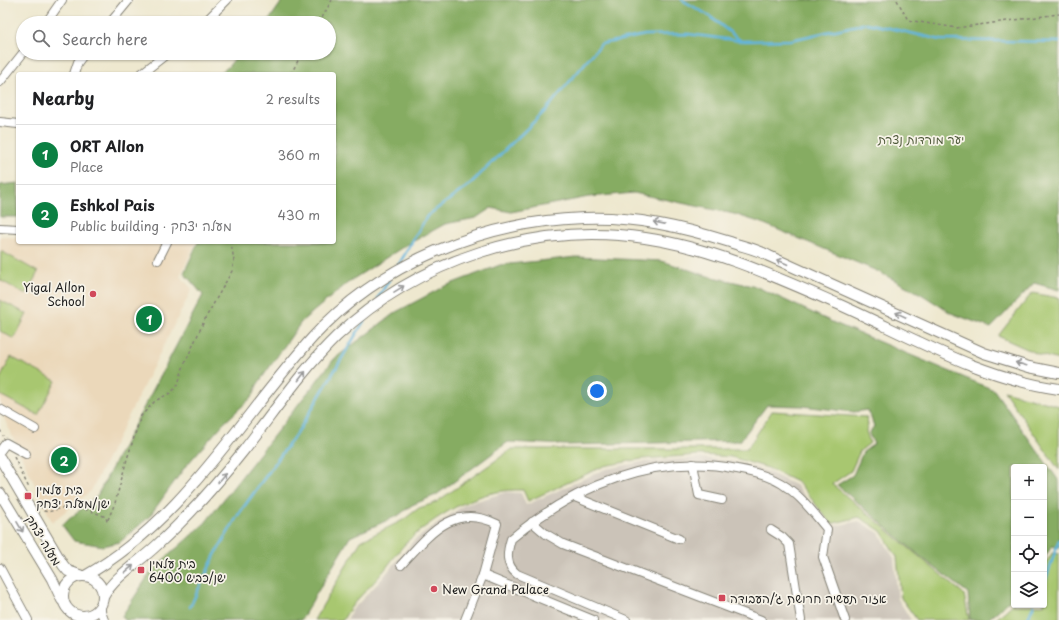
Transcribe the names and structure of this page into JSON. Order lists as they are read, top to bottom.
{
  "streets": {
    "main road": ["מעלה יצחק"]
  },
  "parks": ["יער מורדות נצרת"],
  "places": {
    "other": ["Yigal Allon School", "New Grand Palace"],
    "transit": ["בית עלמין ישן/מעלה יצחק", "בית עלמין ישן/כביש 6400", "אזור תעשיה חרושת ג׳/העבודה"]
  },
  "page": {
    "search": "Search here",
    "heading": ["Nearby", "2 results"],
    "list": [
      {
        "mark": "1",
        "name": "ORT Allon",
        "note": "Place",
        "value": "360 m"
      },
      {
        "mark": "2",
        "name": "Eshkol Pais",
        "note": "Public building · מעלה יצחק",
        "value": "430 m"
      }
    ],
    "pins": ["1", "2"],
    "map_buttons": ["+", "−"]
  }
}
